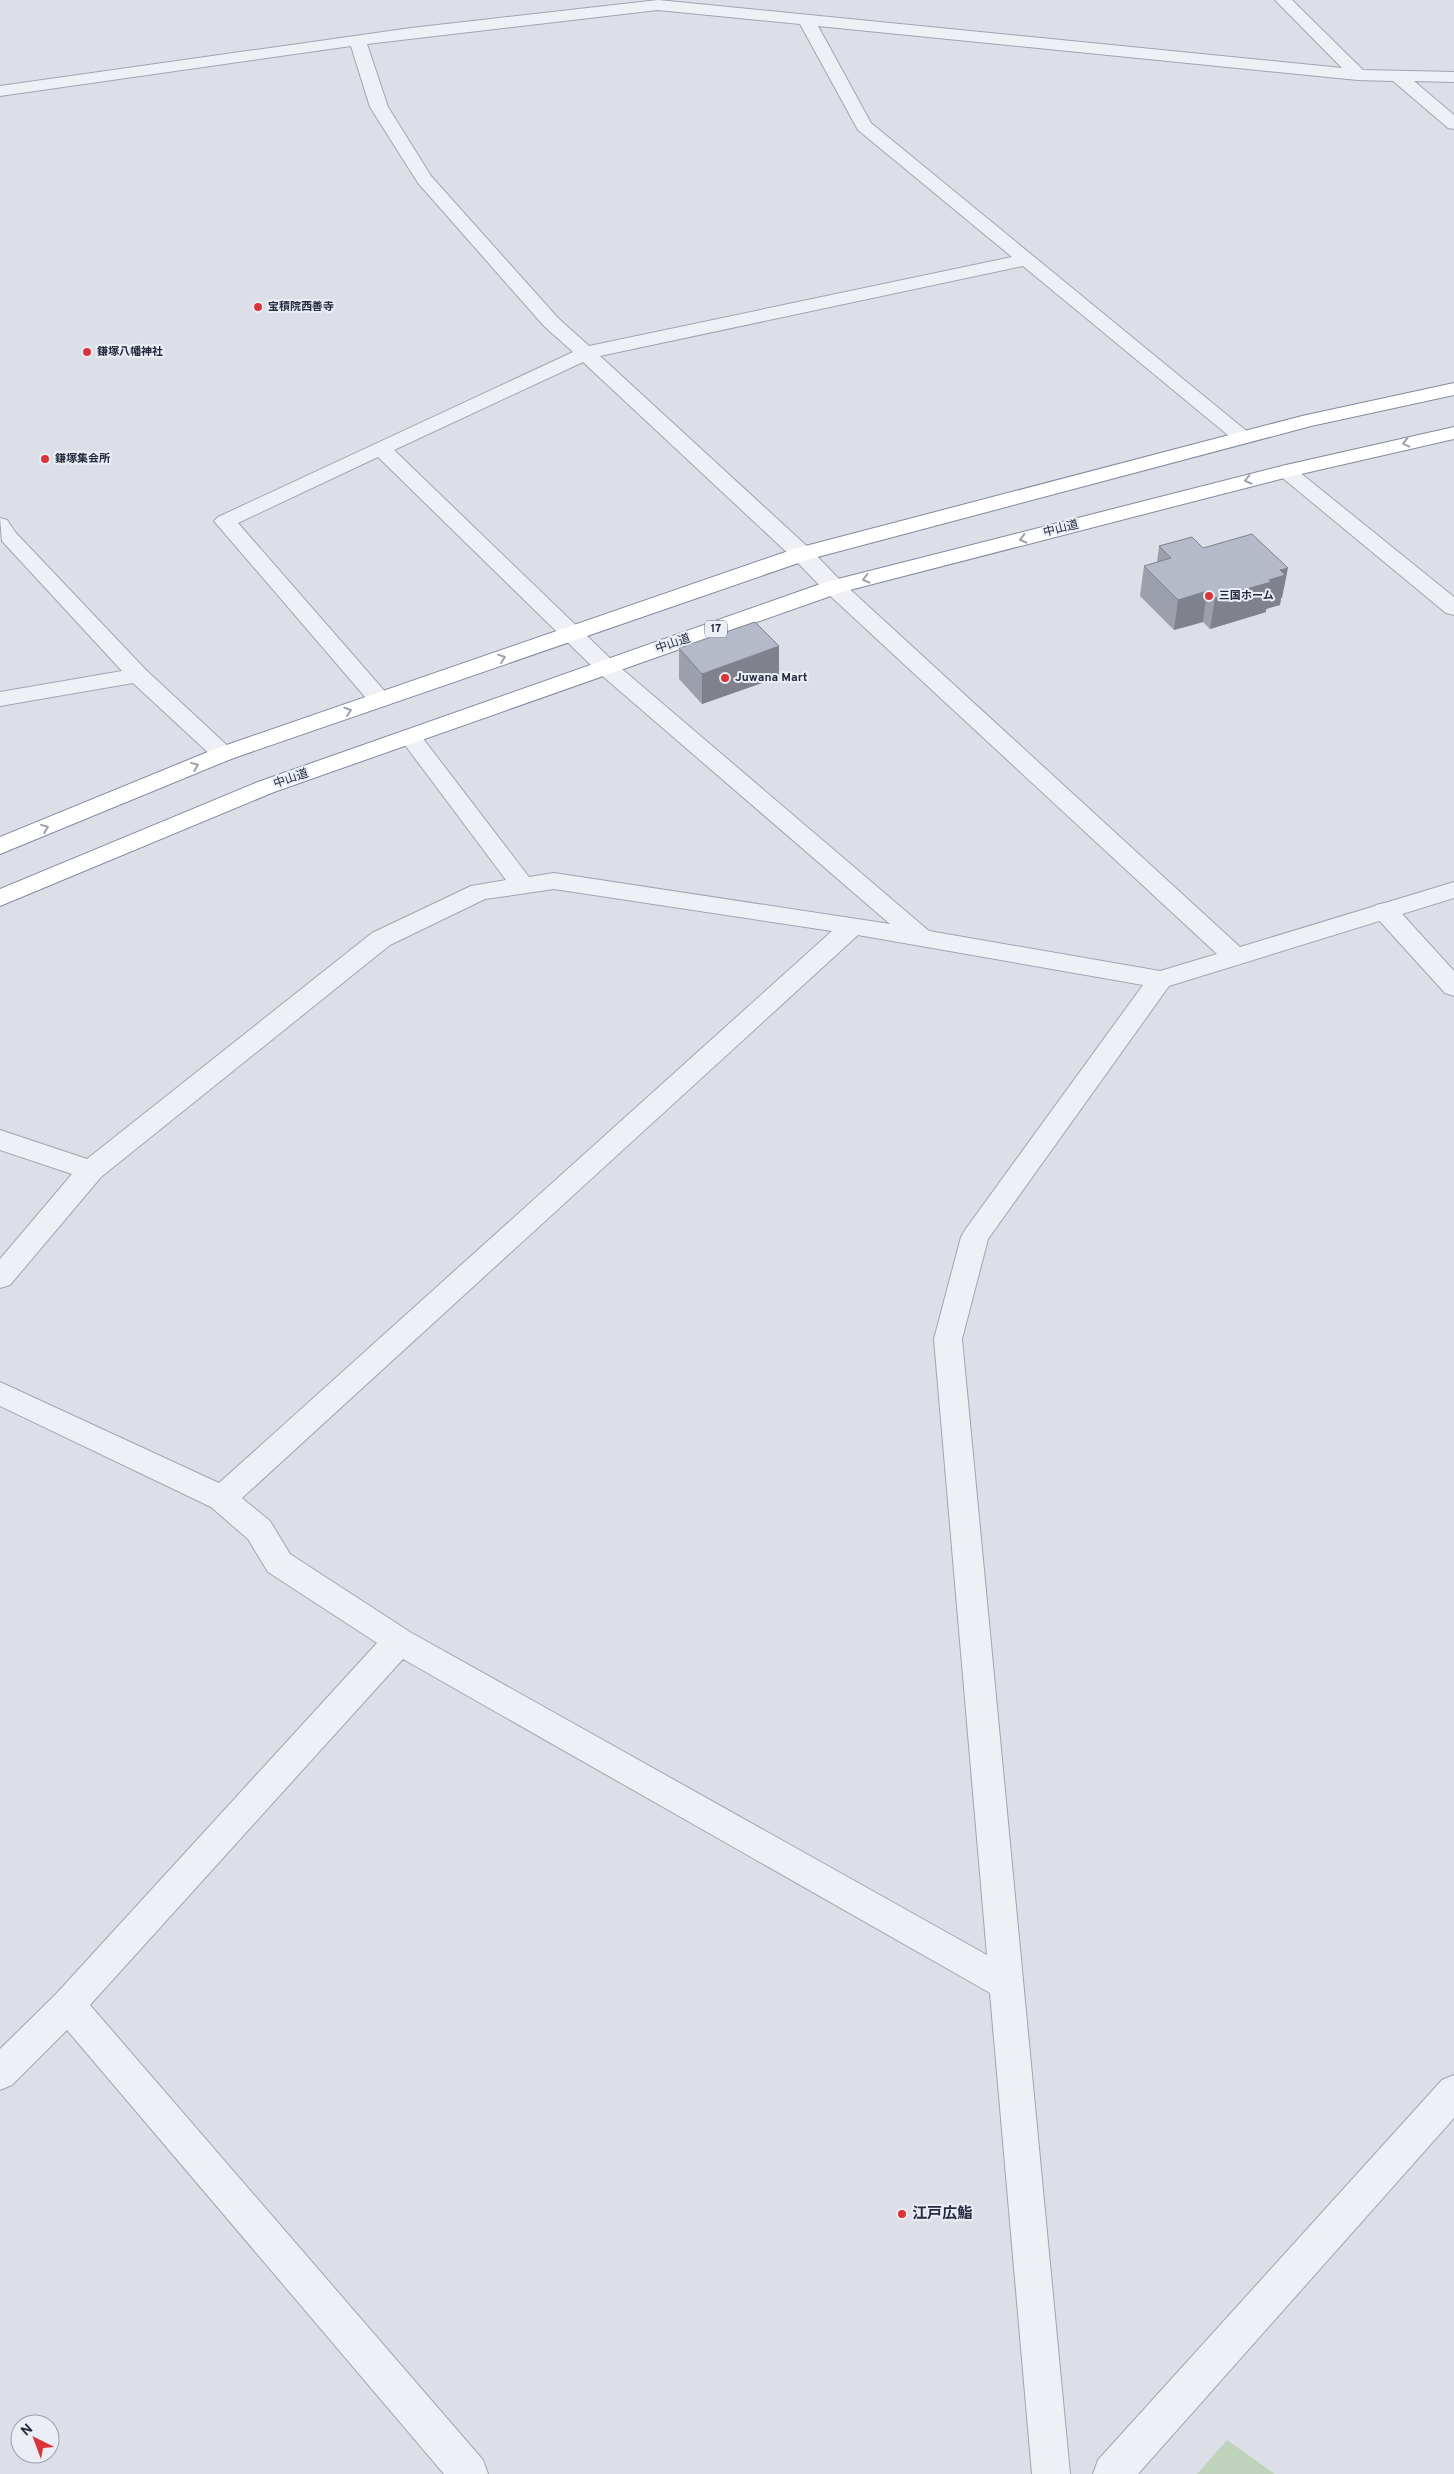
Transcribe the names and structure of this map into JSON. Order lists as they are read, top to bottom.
{
  "streets": {
    "highway": ["中山道", "17"]
  },
  "places": [
    "宝積院西善寺",
    "鎌塚八幡神社",
    "鎌塚集会所",
    "三国ホーム",
    "Juwana Mart",
    "江戸広鮨"
  ],
  "north": "top left"
}
